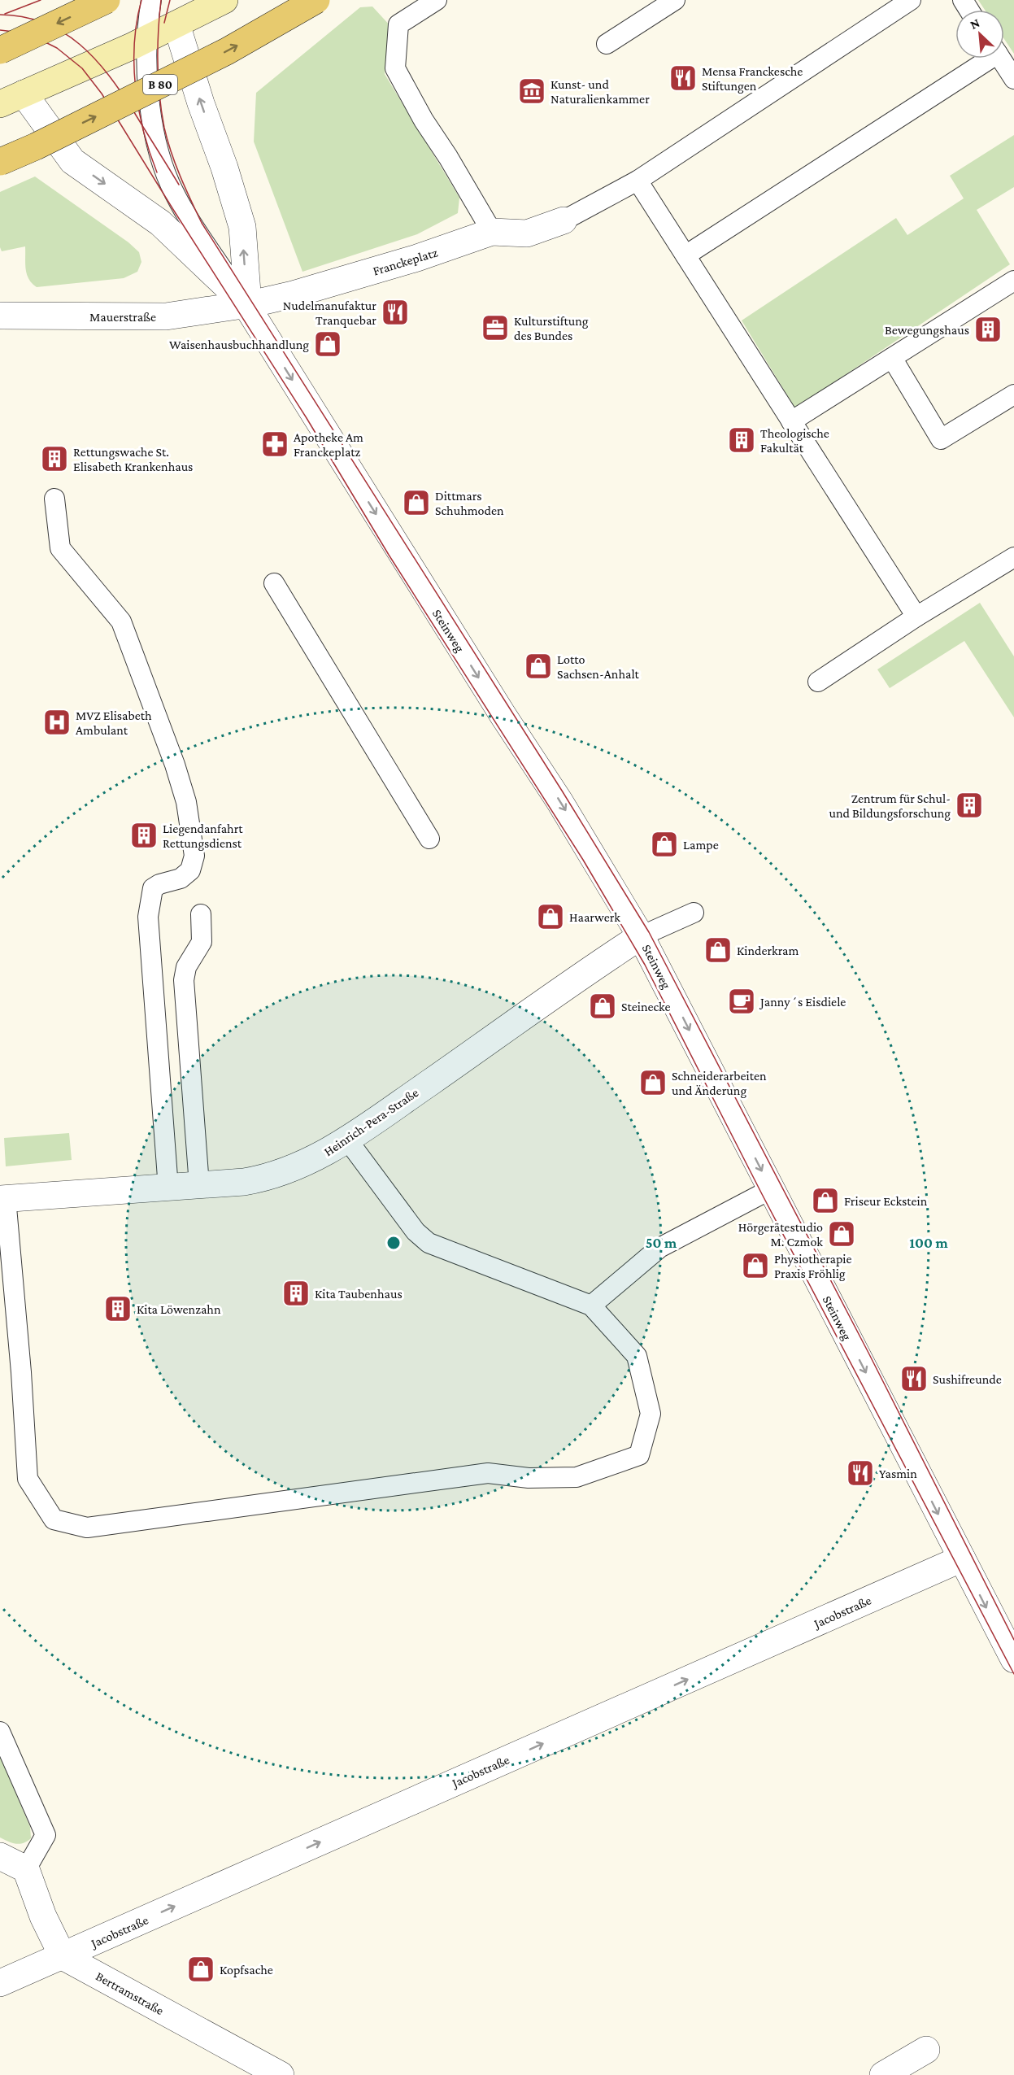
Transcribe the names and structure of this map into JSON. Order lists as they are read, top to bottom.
{
  "streets": {
    "main road": ["B 80"],
    "street": [
      "Franckeplatz",
      "Mauerstraße",
      "Steinweg",
      "Heinrich-Pera-Straße",
      "Jacobstraße",
      "Bertramstraße"
    ]
  },
  "crossings": [
    ["Franckeplatz", "Mauerstraße"],
    ["Franckeplatz", "Steinweg"],
    ["Mauerstraße", "Steinweg"],
    ["Steinweg", "Heinrich-Pera-Straße"],
    ["Steinweg", "Jacobstraße"],
    ["Jacobstraße", "Bertramstraße"]
  ],
  "one_way": ["Steinweg", "Jacobstraße"],
  "places": {
    "restaurant": [
      "Mensa Franckesche Stiftungen",
      "Nudelmanufaktur Tranquebar",
      "Sushifreunde",
      "Yasmin"
    ],
    "museum": ["Kunst- und Naturalienkammer"],
    "office": ["Kulturstiftung des Bundes"],
    "building": [
      "Bewegungshaus",
      "Theologische Fakultät",
      "Rettungswache St. Elisabeth Krankenhaus",
      "Zentrum für Schul- und Bildungsforschung",
      "Liegendanfahrt Rettungsdienst",
      "Kita Taubenhaus",
      "Kita Löwenzahn"
    ],
    "shop": [
      "Waisenhausbuchhandlung",
      "Dittmars Schuhmoden",
      "Lotto Sachsen-Anhalt",
      "Lampe",
      "Haarwerk",
      "Kinderkram",
      "Steinecke",
      "Schneiderarbeiten und Änderung",
      "Friseur Eckstein",
      "Hörgerätestudio M. Czmok",
      "Physiotherapie Praxis Fröhlig",
      "Kopfsache"
    ],
    "pharmacy": ["Apotheke Am Franckeplatz"],
    "hospital": ["MVZ Elisabeth Ambulant"],
    "cafe": ["Janny´s Eisdiele"]
  },
  "north": "top left",
  "rings": ["50 m", "100 m"]
}
